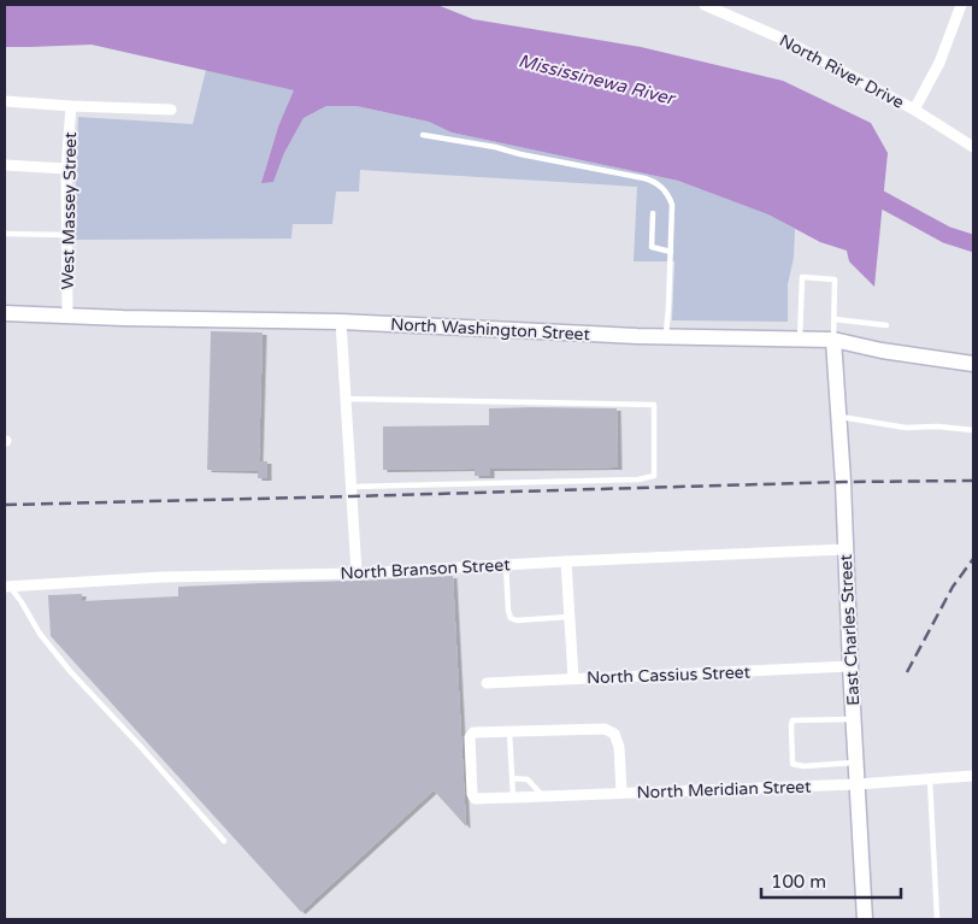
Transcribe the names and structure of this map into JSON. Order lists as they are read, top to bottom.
{
  "streets": {
    "street": [
      "North River Drive",
      "West Massey Street",
      "North Washington Street",
      "North Branson Street",
      "East Charles Street",
      "North Cassius Street",
      "North Meridian Street"
    ]
  },
  "crossings": [
    ["West Massey Street", "North Washington Street"],
    ["North Washington Street", "East Charles Street"],
    ["North Branson Street", "East Charles Street"],
    ["East Charles Street", "North Cassius Street"],
    ["East Charles Street", "North Meridian Street"]
  ],
  "water": ["Mississinewa River"],
  "scale_bar": "100 m"
}
